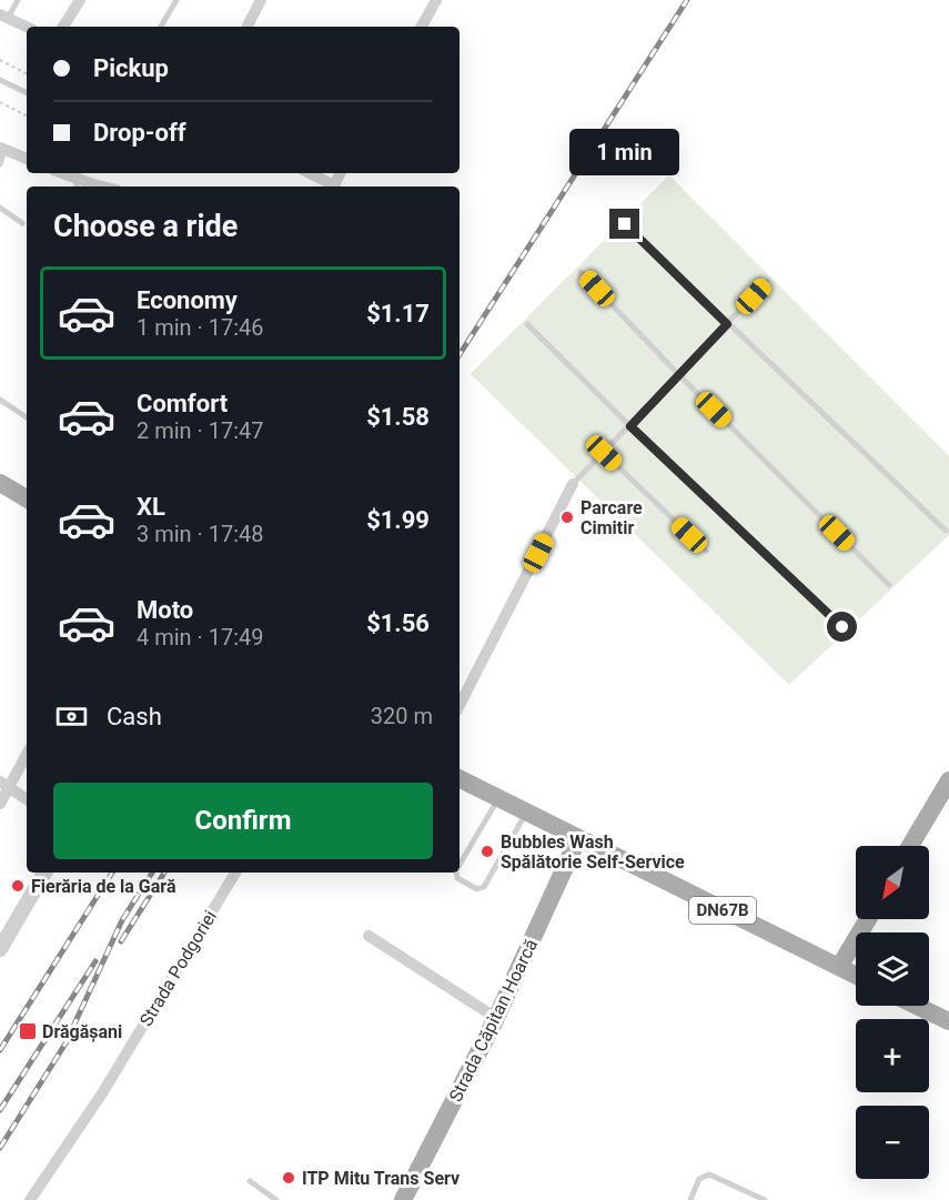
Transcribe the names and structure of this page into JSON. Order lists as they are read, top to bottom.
{
  "streets": {
    "main road": ["DN67B", "Strada Căpitan Hoarcă"],
    "street": ["Strada Podgoriei"]
  },
  "crossings": [
    ["DN67B", "Strada Căpitan Hoarcă"]
  ],
  "places": {
    "other": [
      "Parcare Cimitir",
      "Bubbles Wash Spălătorie Self-Service",
      "Fierăria de la Gară",
      "ITP Mitu Trans Serv"
    ],
    "transit": ["Drăgășani"]
  },
  "north": "bottom left",
  "page": {
    "banner": ["Pickup", "Drop-off"],
    "bubble": "1 min",
    "heading": "Choose a ride",
    "list": [
      {
        "name": "Economy",
        "note": "1 min · 17:46",
        "value": "$1.17"
      },
      {
        "name": "Comfort",
        "note": "2 min · 17:47",
        "value": "$1.58"
      },
      {
        "name": "XL",
        "note": "3 min · 17:48",
        "value": "$1.99"
      },
      {
        "name": "Moto",
        "note": "4 min · 17:49",
        "value": "$1.56"
      }
    ],
    "pay": ["Cash", "320 m"],
    "buttons": "Confirm",
    "map_buttons": ["+", "−"]
  }
}
